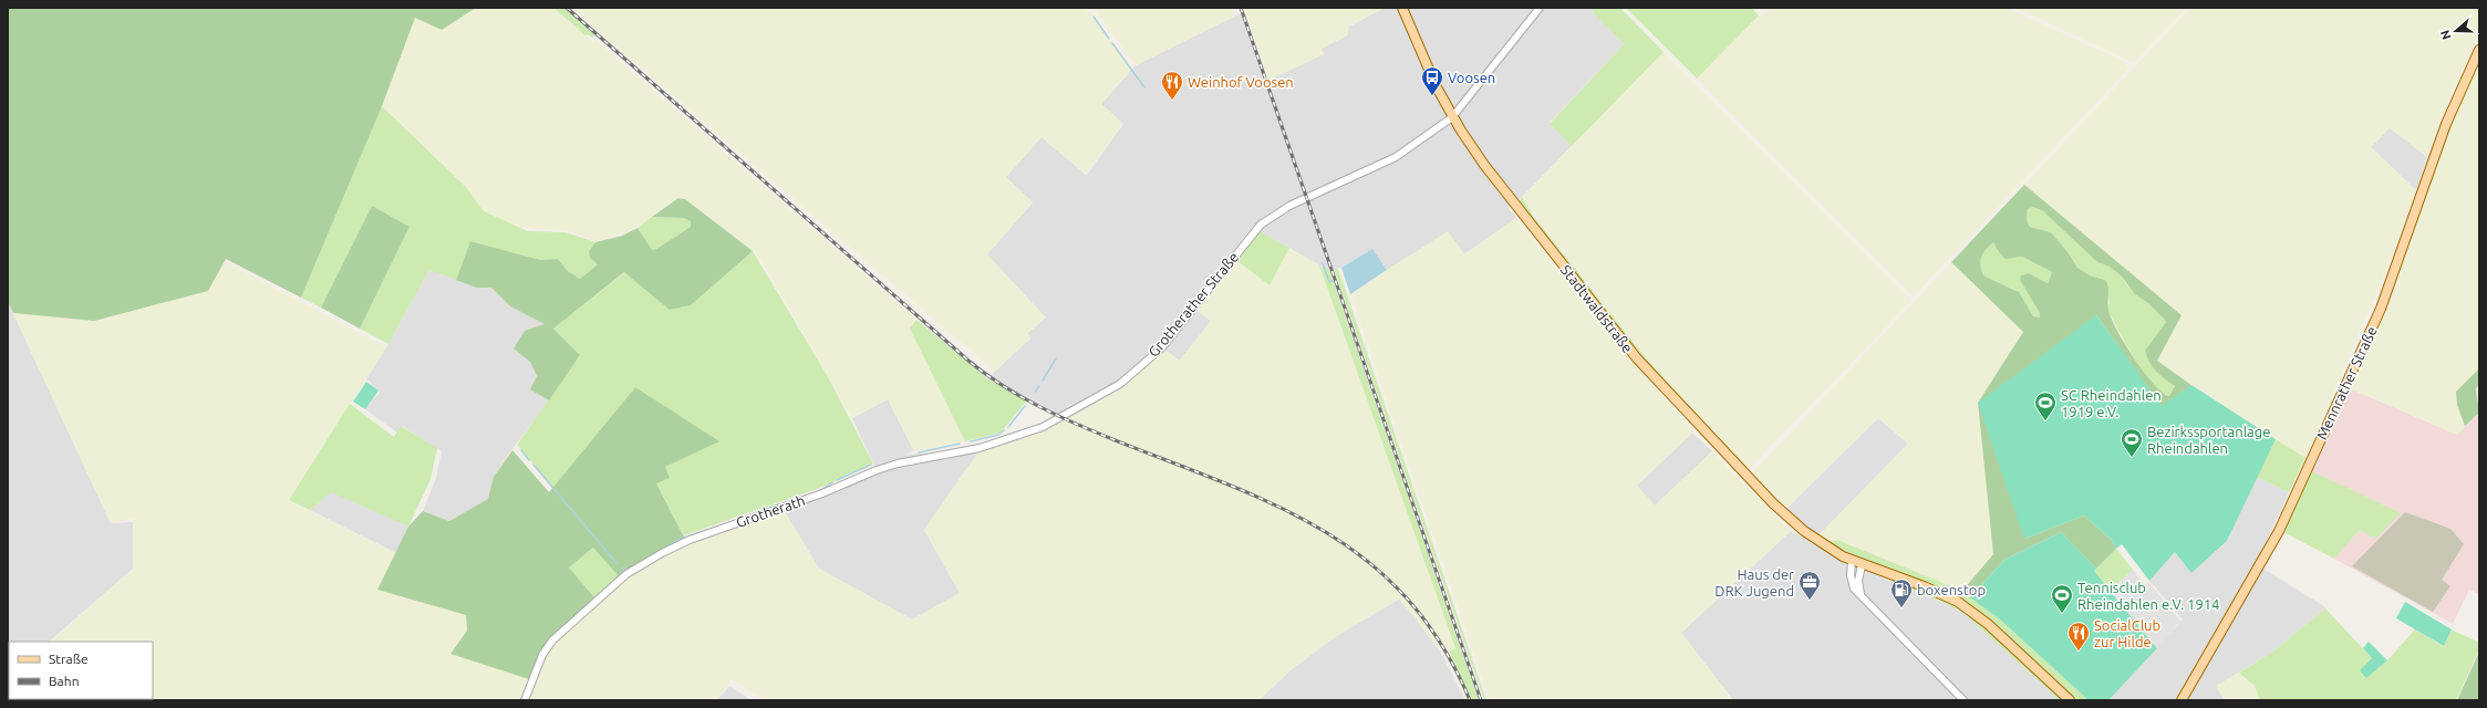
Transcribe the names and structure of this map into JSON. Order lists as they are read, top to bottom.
{
  "streets": {
    "main road": ["Stadtwaldstraße", "Mennrather Straße"],
    "street": ["Grotherather Straße", "Grotherath"]
  },
  "crossings": [
    ["Grotherather Straße", "Stadtwaldstraße"],
    ["Grotherather Straße", "Grotherath"]
  ],
  "places": {
    "bus stop": ["Voosen"],
    "restaurant": ["Weinhof Voosen", "SocialClub zur Hilde"],
    "sports": ["SC Rheindahlen 1919 e.V.", "Bezirkssportanlage Rheindahlen", "Tennisclub Rheindahlen e.V. 1914"],
    "office": ["Haus der DRK Jugend"],
    "fuel station": ["boxenstop"]
  },
  "legend": ["Straße", "Bahn"],
  "north": "left"
}
